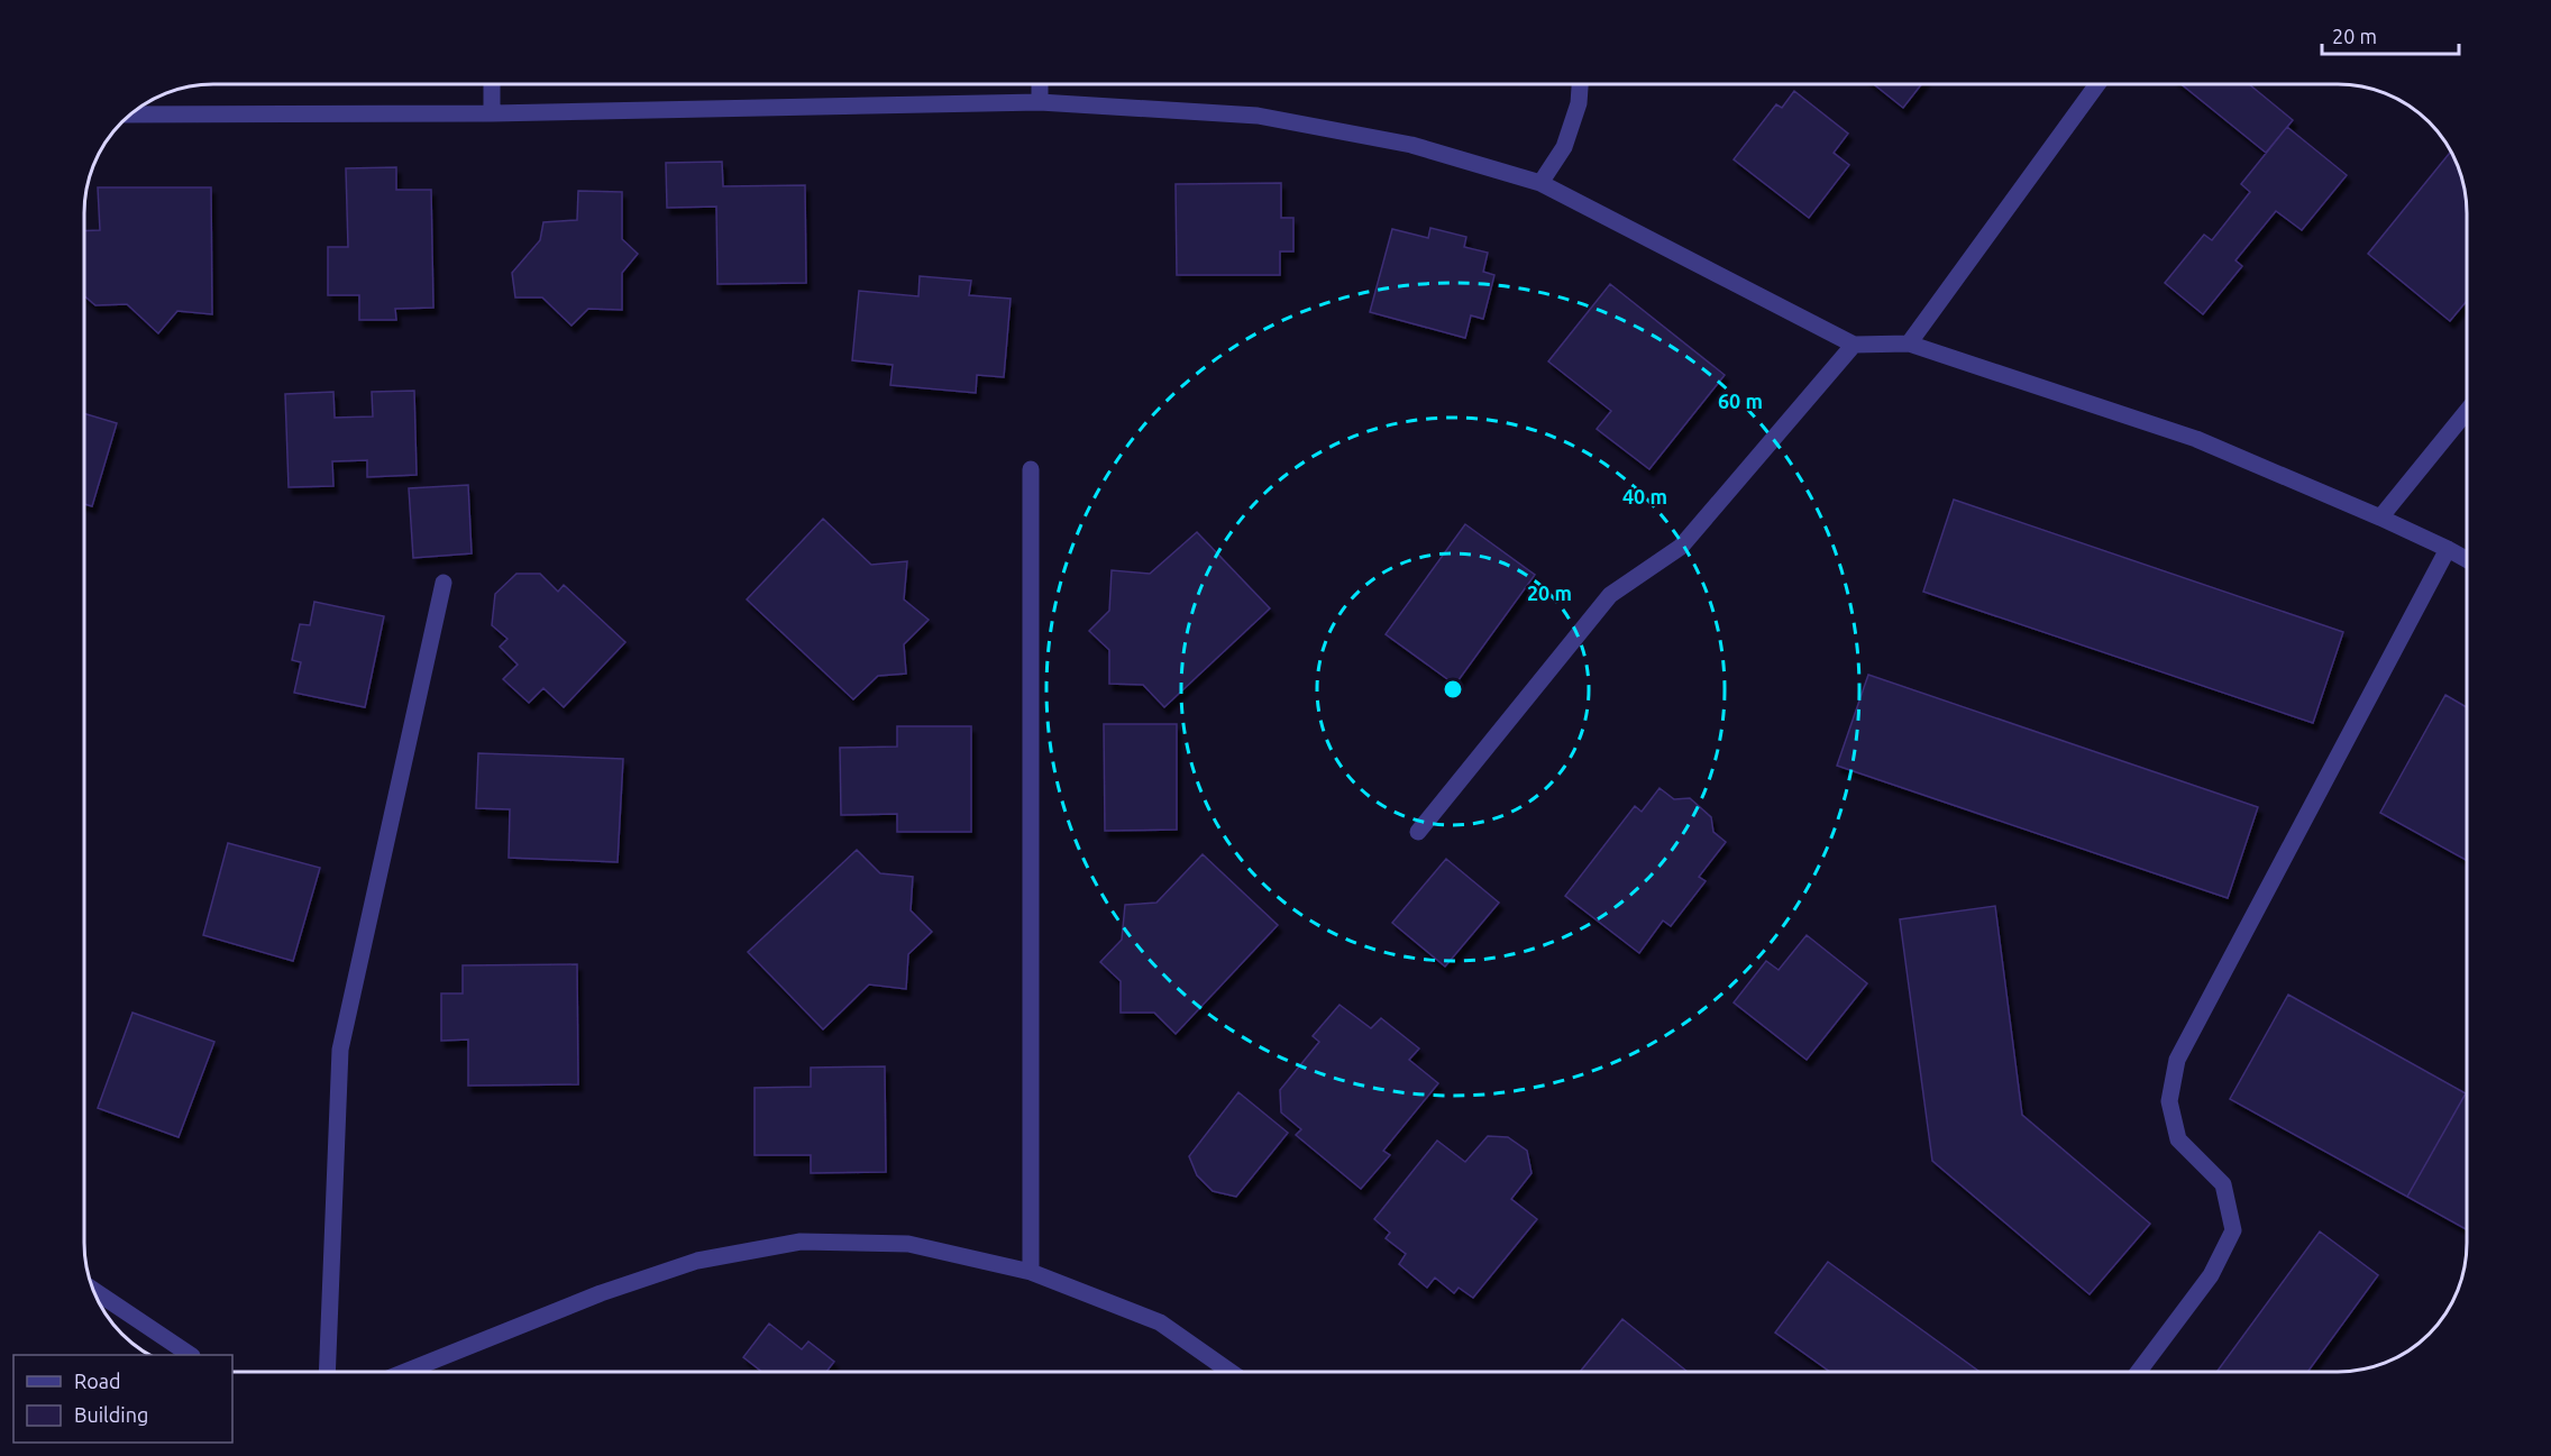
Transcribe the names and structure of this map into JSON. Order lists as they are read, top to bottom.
{
  "legend": ["Road", "Building"],
  "scale_bar": "20 m",
  "rings": ["60 m", "40 m", "20 m"]
}
